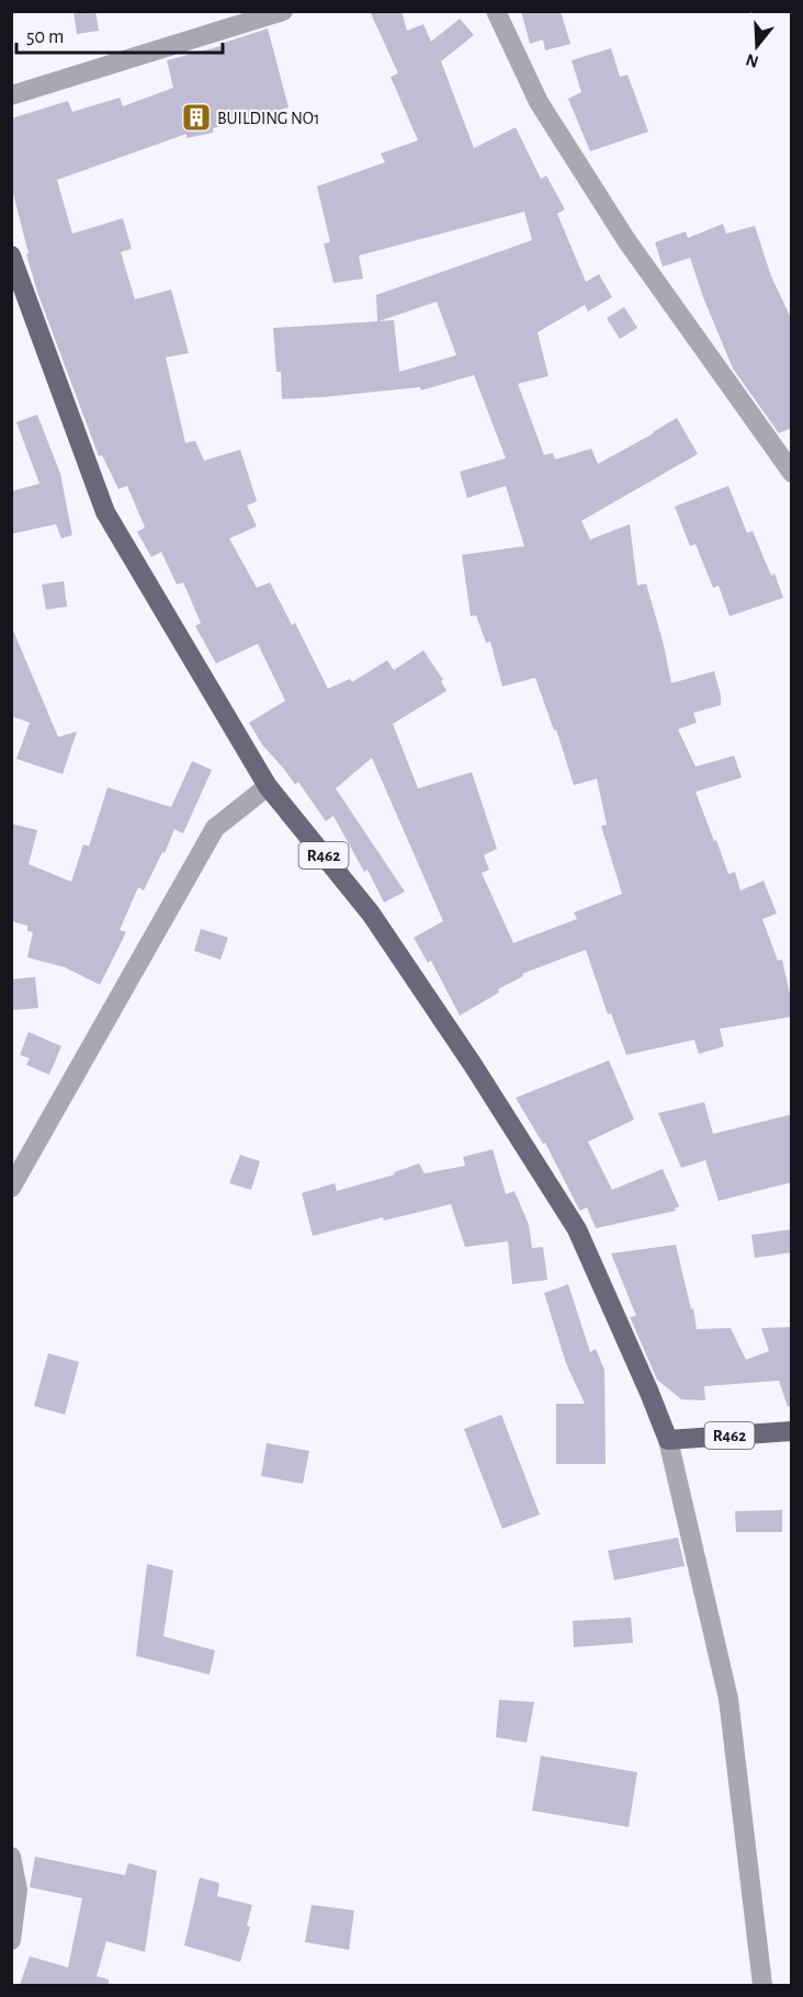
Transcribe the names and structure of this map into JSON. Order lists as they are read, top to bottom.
{
  "streets": {
    "main road": ["R462"]
  },
  "places": {
    "building": ["BUILDING NO1"]
  },
  "scale_bar": "50 m",
  "north": "bottom"
}
